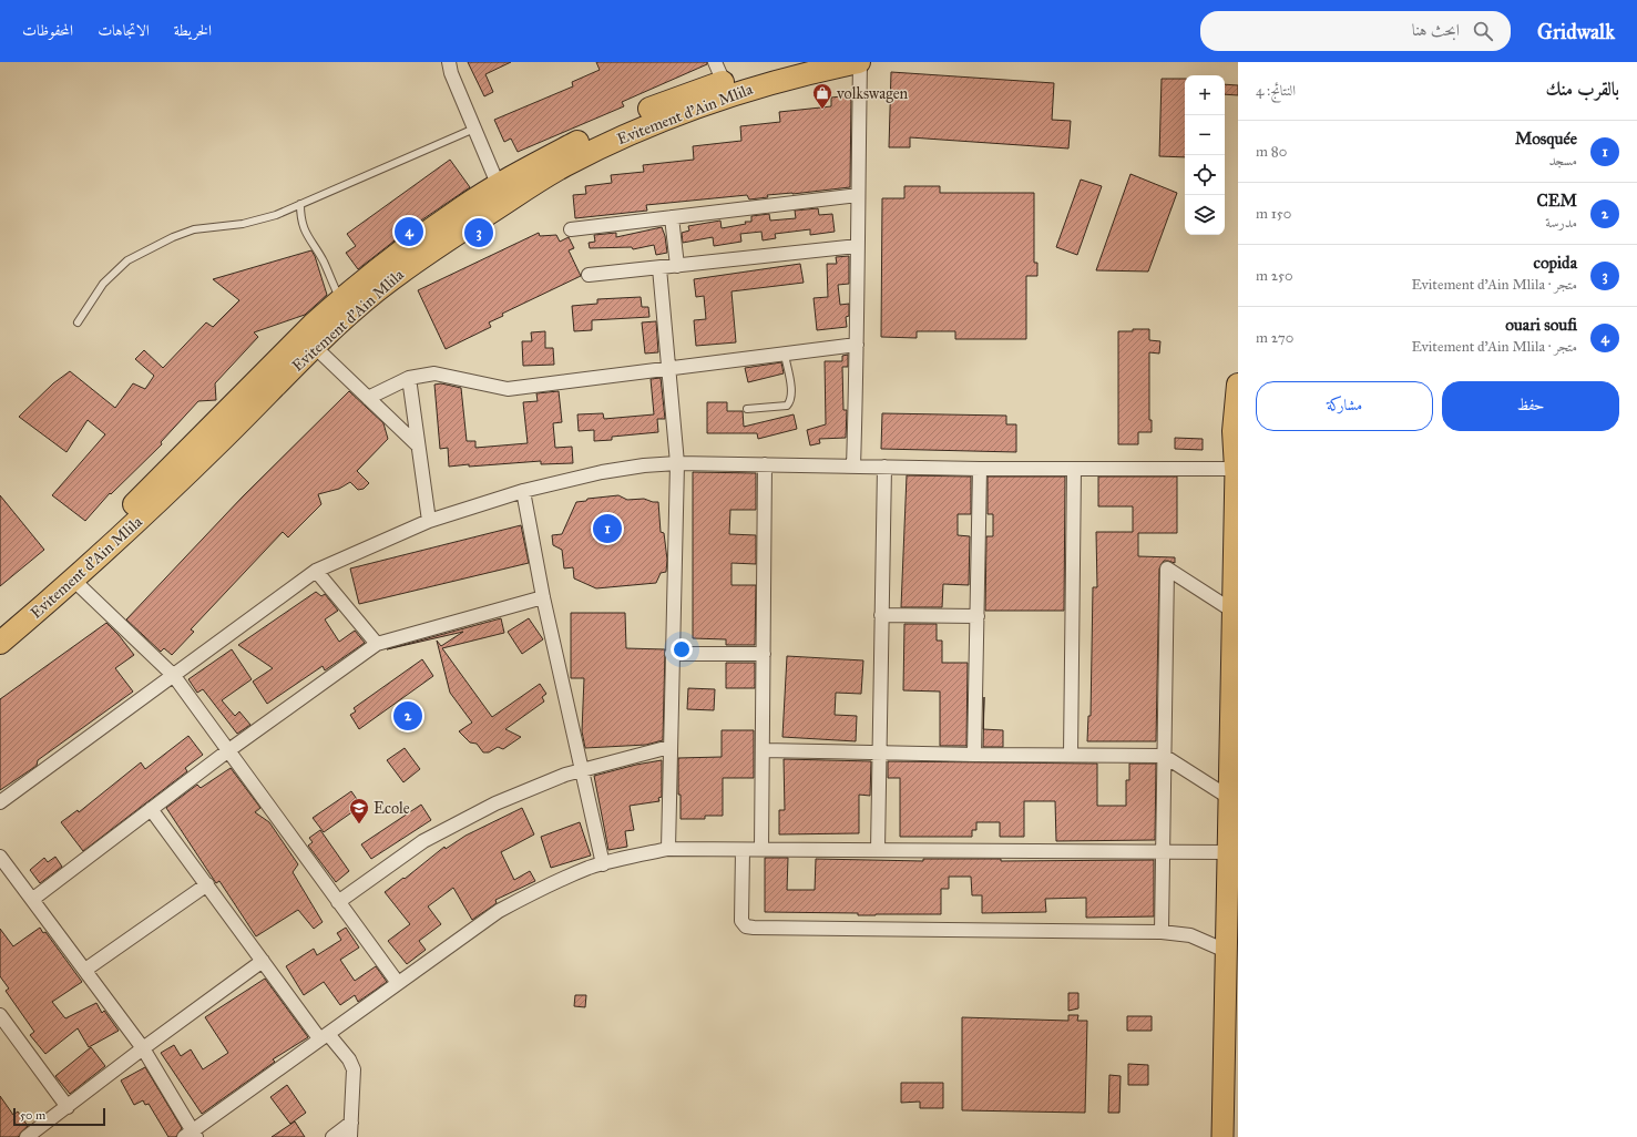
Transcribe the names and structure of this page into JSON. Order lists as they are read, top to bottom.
{
  "streets": {
    "highway": ["Evitement d'Ain Mlila"]
  },
  "places": {
    "shop": ["volkswagen"],
    "school or university": ["Ecole"]
  },
  "scale_bar": "50 m",
  "page": {
    "header": "Gridwalk",
    "search": "ابحث هنا",
    "nav": ["الخريطة", "الاتجاهات", "المحفوظات"],
    "heading": ["بالقرب منك", "النتائج: 4"],
    "map_buttons": ["+", "−"],
    "list": [
      {
        "mark": "1",
        "name": "Mosquée",
        "note": "مسجد",
        "value": "80 m"
      },
      {
        "mark": "2",
        "name": "CEM",
        "note": "مدرسة",
        "value": "150 m"
      },
      {
        "mark": "3",
        "name": "copida",
        "note": "متجر · Evitement d'Ain Mlila",
        "value": "250 m"
      },
      {
        "mark": "4",
        "name": "ouari soufi",
        "note": "متجر · Evitement d'Ain Mlila",
        "value": "270 m"
      }
    ],
    "pins": [
      "4",
      "3",
      "1",
      "2"
    ],
    "buttons": ["حفظ", "مشاركة"],
    "scale": "50 m"
  }
}
